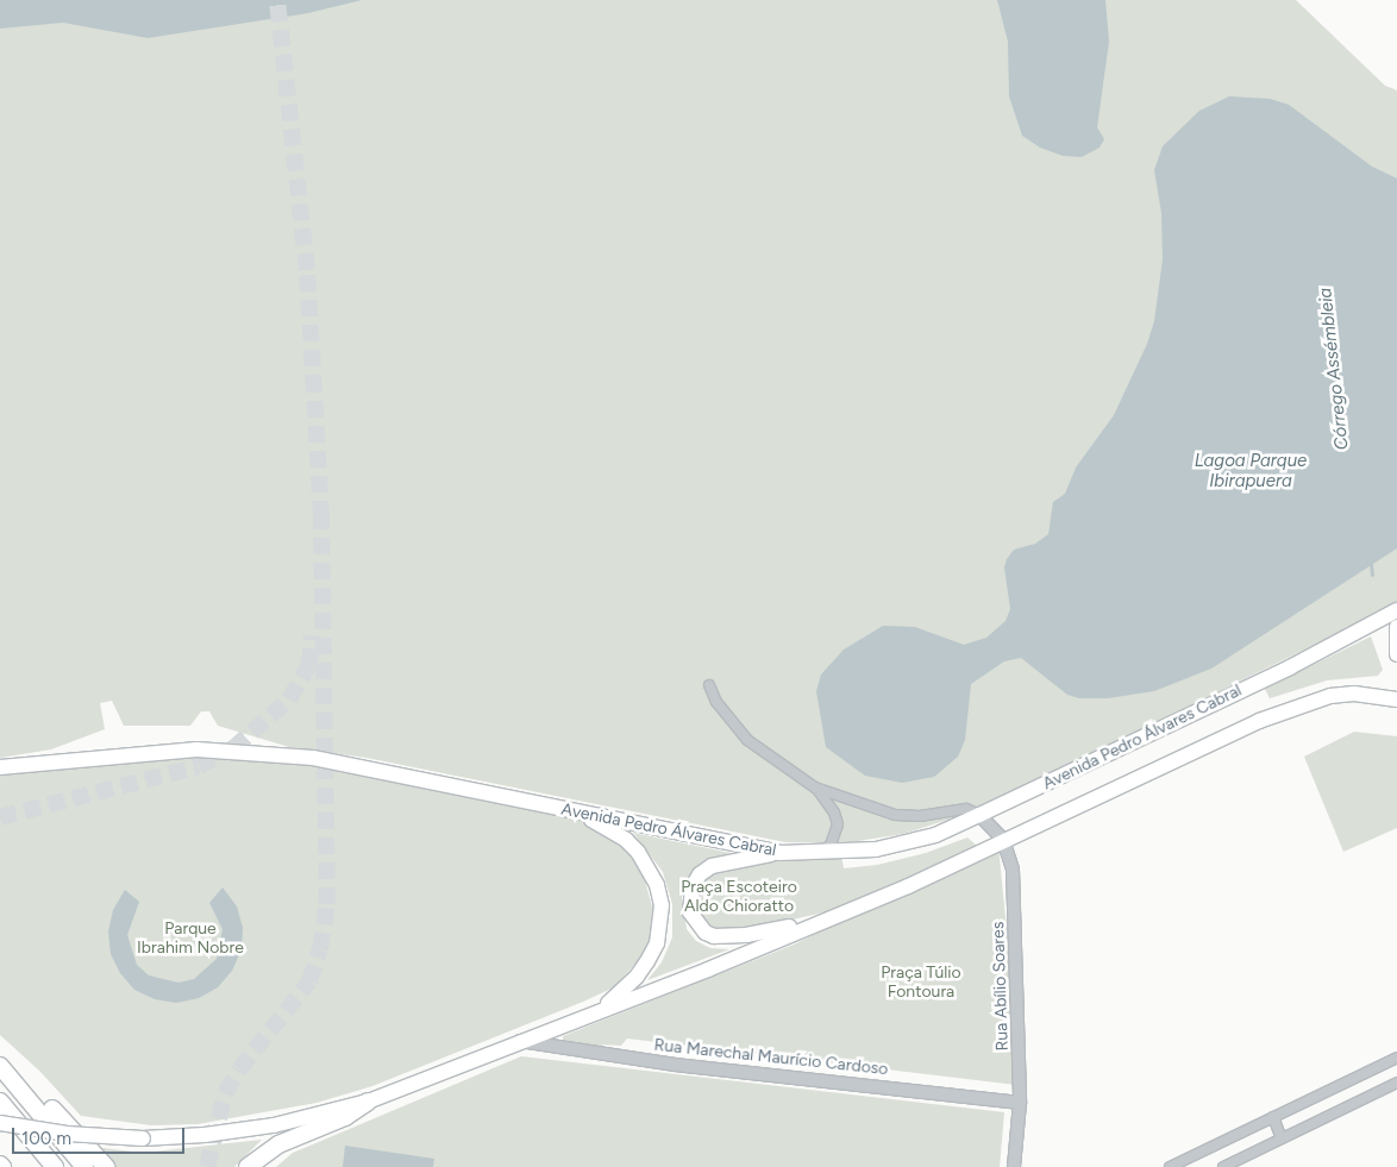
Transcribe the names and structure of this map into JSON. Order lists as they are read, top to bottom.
{
  "streets": {
    "main road": ["Avenida Pedro Álvares Cabral"],
    "street": ["Rua Abílio Soares", "Rua Marechal Maurício Cardoso"]
  },
  "crossings": [
    ["Avenida Pedro Álvares Cabral", "Rua Abílio Soares"],
    ["Avenida Pedro Álvares Cabral", "Rua Marechal Maurício Cardoso"],
    ["Rua Abílio Soares", "Rua Marechal Maurício Cardoso"]
  ],
  "water": ["Córrego Assémbleia", "Lagoa Parque Ibirapuera"],
  "parks": ["Praça Escoteiro Aldo Chioratto", "Parque Ibrahim Nobre", "Praça Túlio Fontoura"],
  "scale_bar": "100 m"
}
